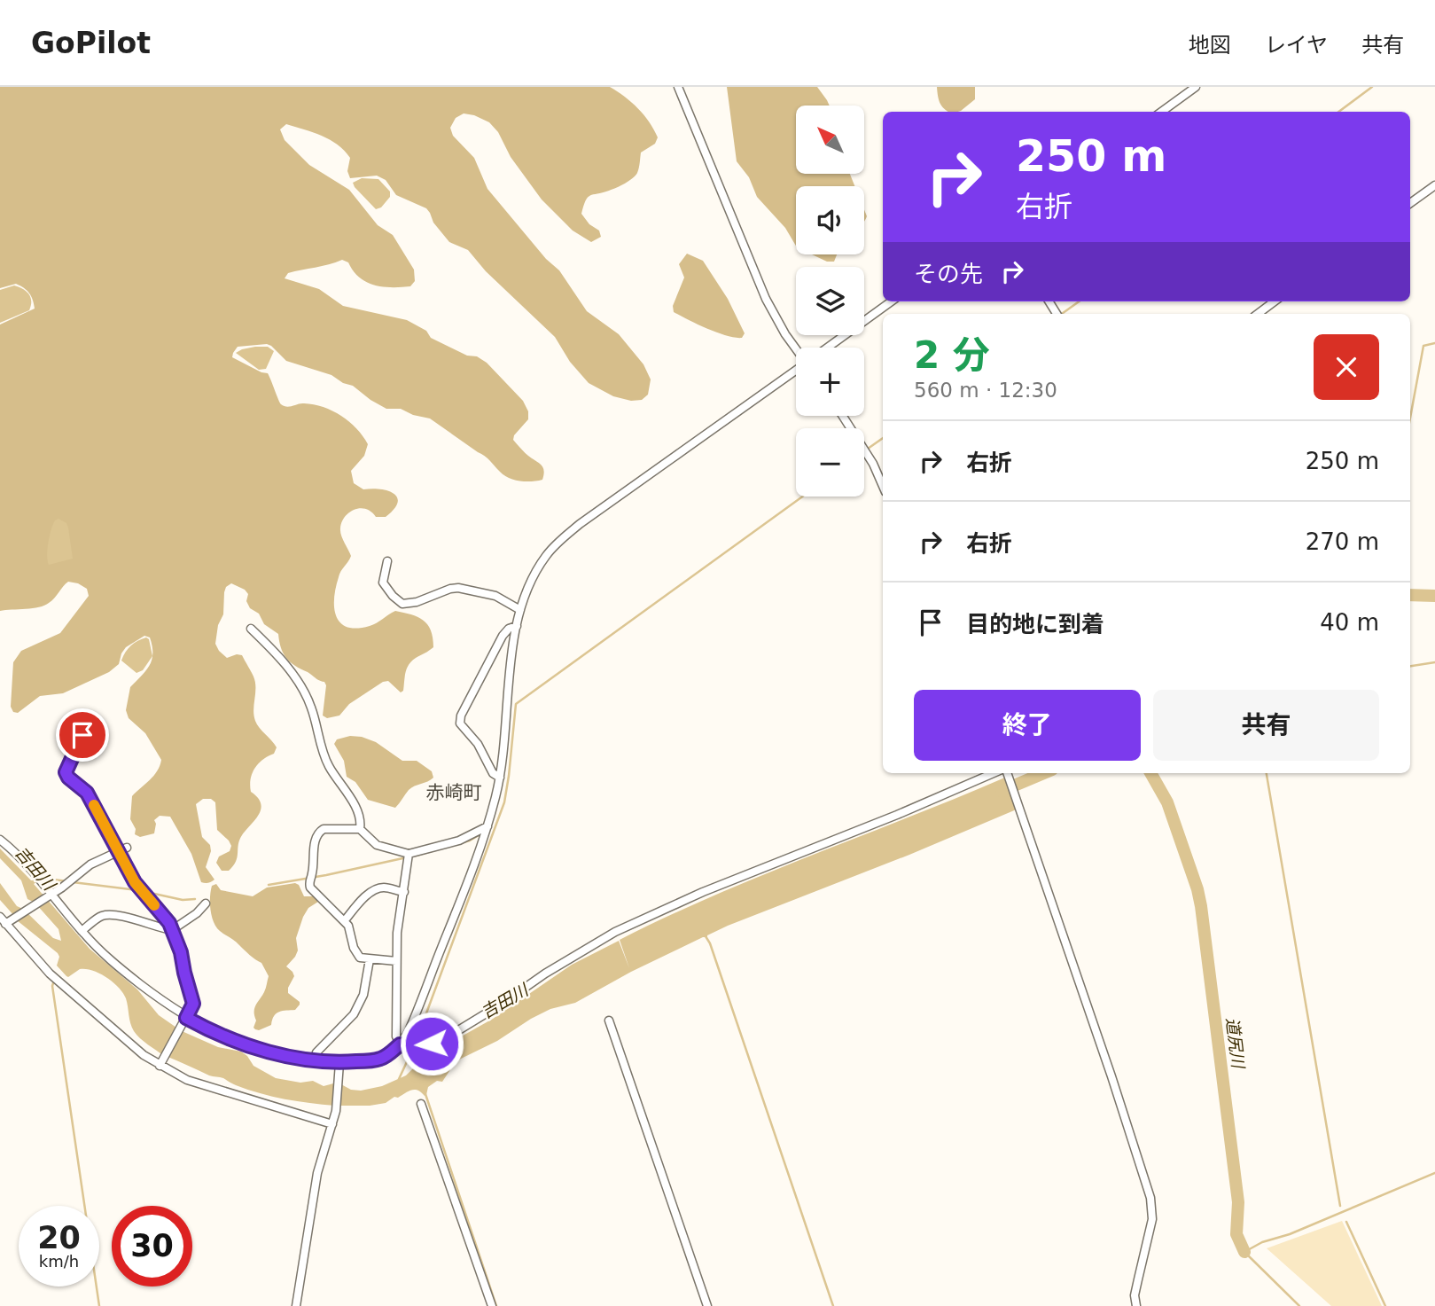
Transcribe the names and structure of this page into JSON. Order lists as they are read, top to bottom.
{
  "districts": ["赤崎町"],
  "water": ["吉田川", "道尻川"],
  "north": "top left",
  "page": {
    "header": "GoPilot",
    "nav": ["地図", "レイヤ", "共有"],
    "map_buttons": ["+", "−"],
    "turn": ["250 m", "右折"],
    "then": "その先",
    "heading": ["2 分", "560 m · 12:30"],
    "list": [
      {
        "name": "右折",
        "value": "250 m"
      },
      {
        "name": "右折",
        "value": "270 m"
      },
      {
        "name": "目的地に到着",
        "value": "40 m"
      }
    ],
    "buttons": ["終了", "共有"],
    "speed": "20 km/h",
    "limit": "30"
  }
}
